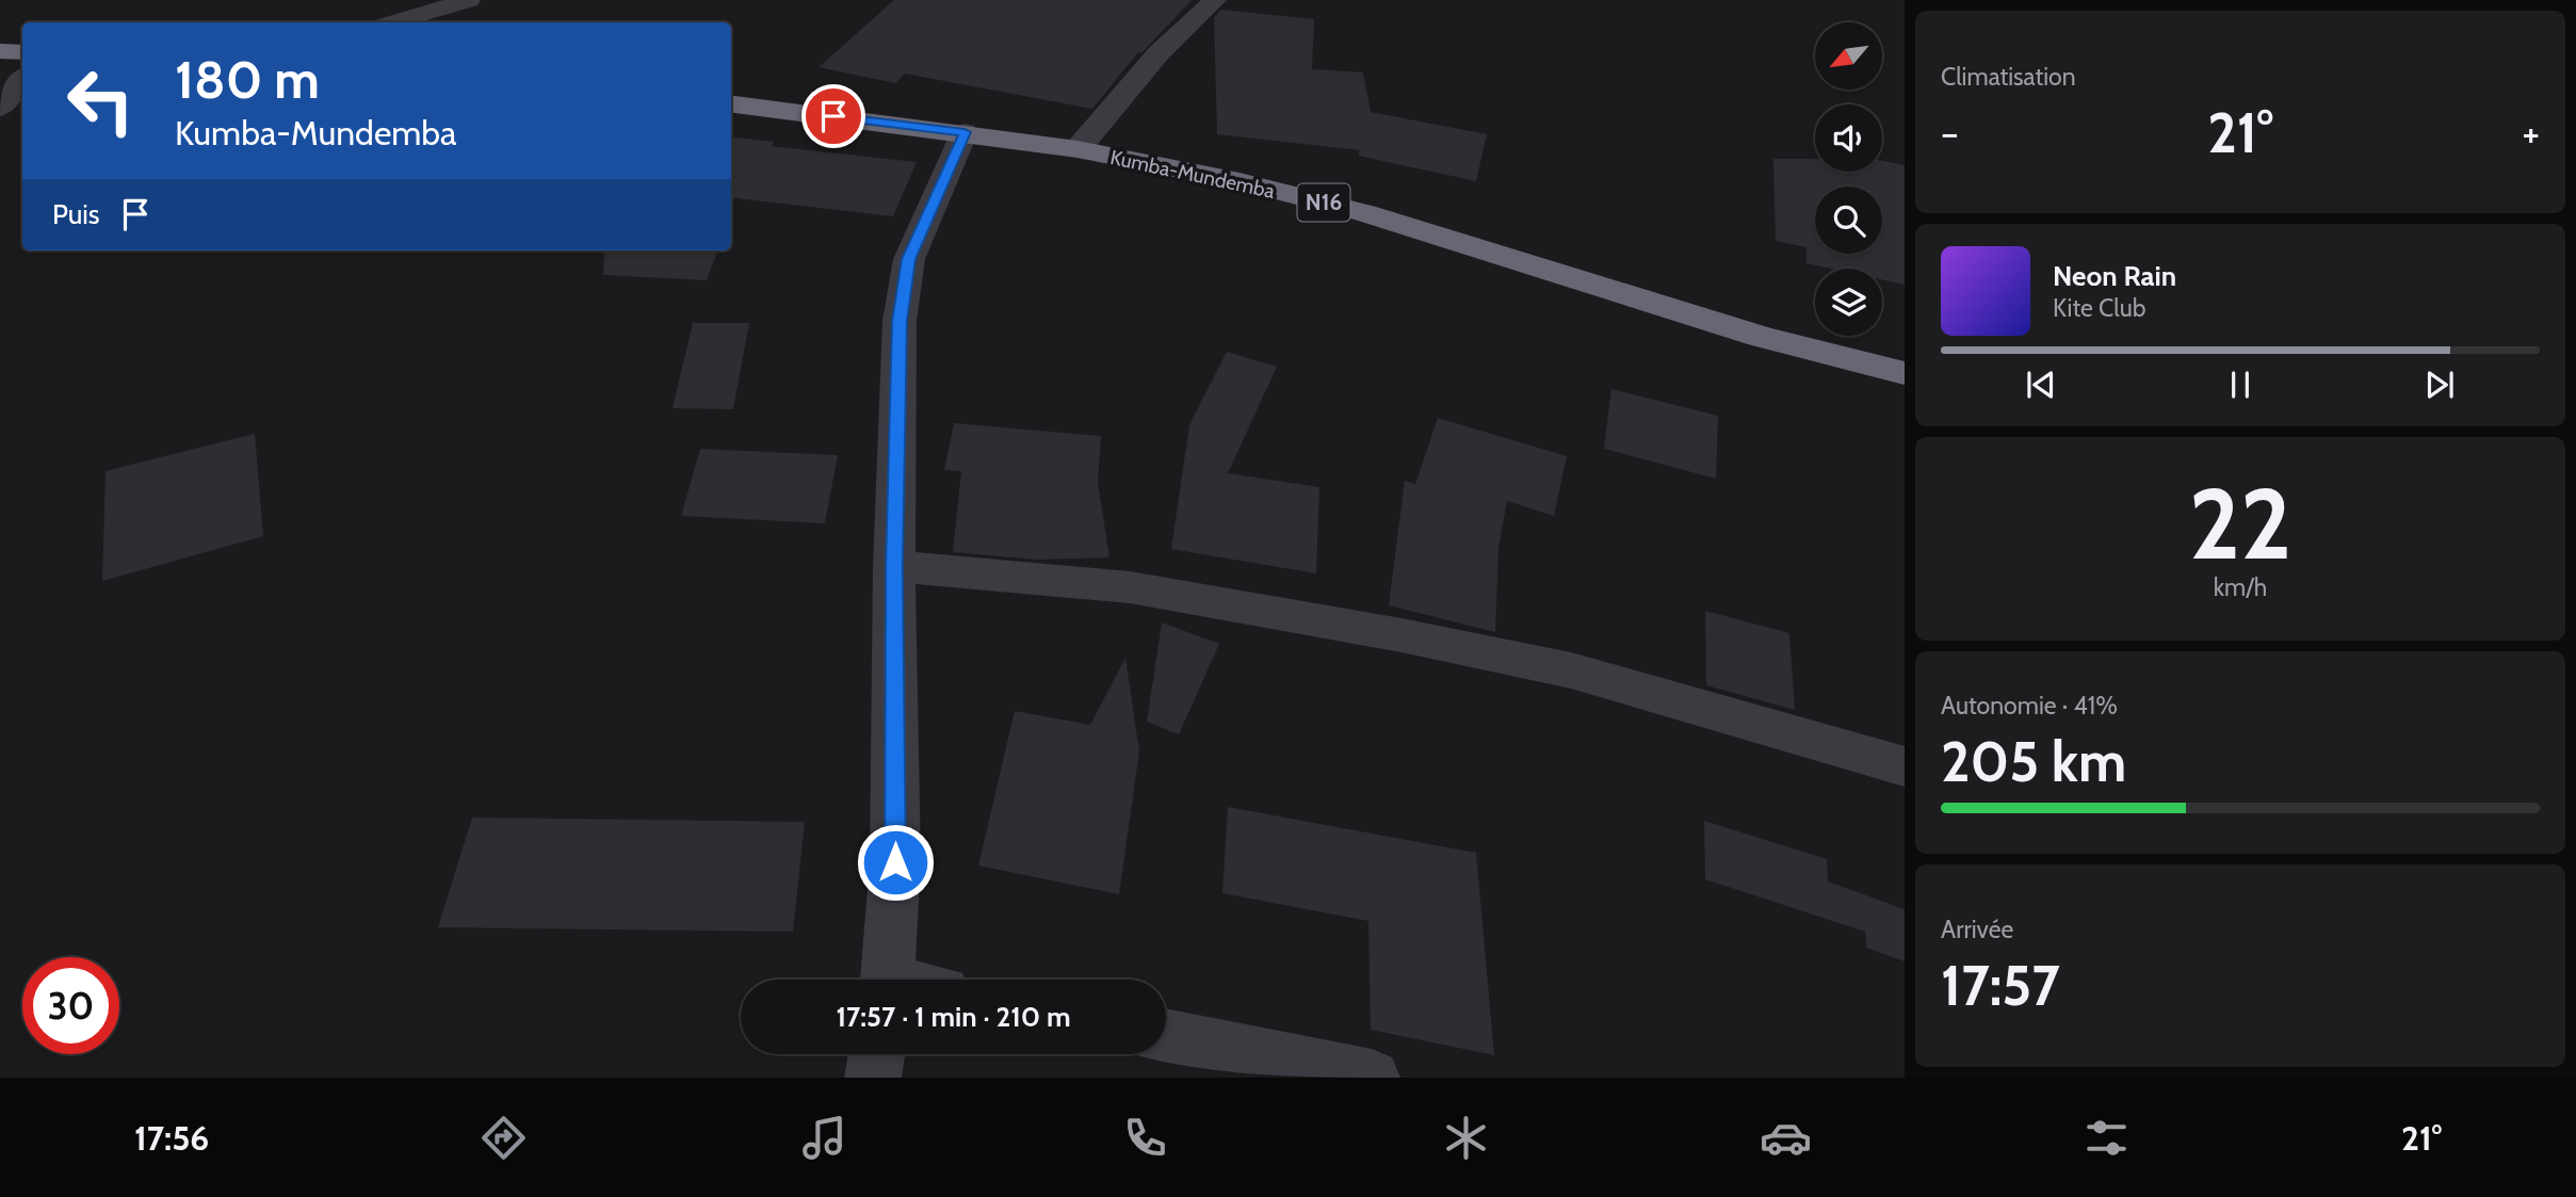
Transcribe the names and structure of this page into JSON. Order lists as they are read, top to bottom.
{
  "streets": {
    "highway": ["Kumba-Mundemba", "N16"]
  },
  "north": "bottom left",
  "page": {
    "tile": [
      "Climatisation",
      ["22", "km/h"],
      ["Autonomie · 41%", "205 km"],
      ["Arrivée", "17:57"]
    ],
    "turn": ["180 m", "Kumba-Mundemba"],
    "heat": ["−", "21°", "+"],
    "then": "Puis",
    "song": ["Neon Rain", "Kite Club"],
    "limit": "30",
    "trip": "17:57 · 1 min · 210 m",
    "tabs": ["17:56", "21°"]
  }
}
